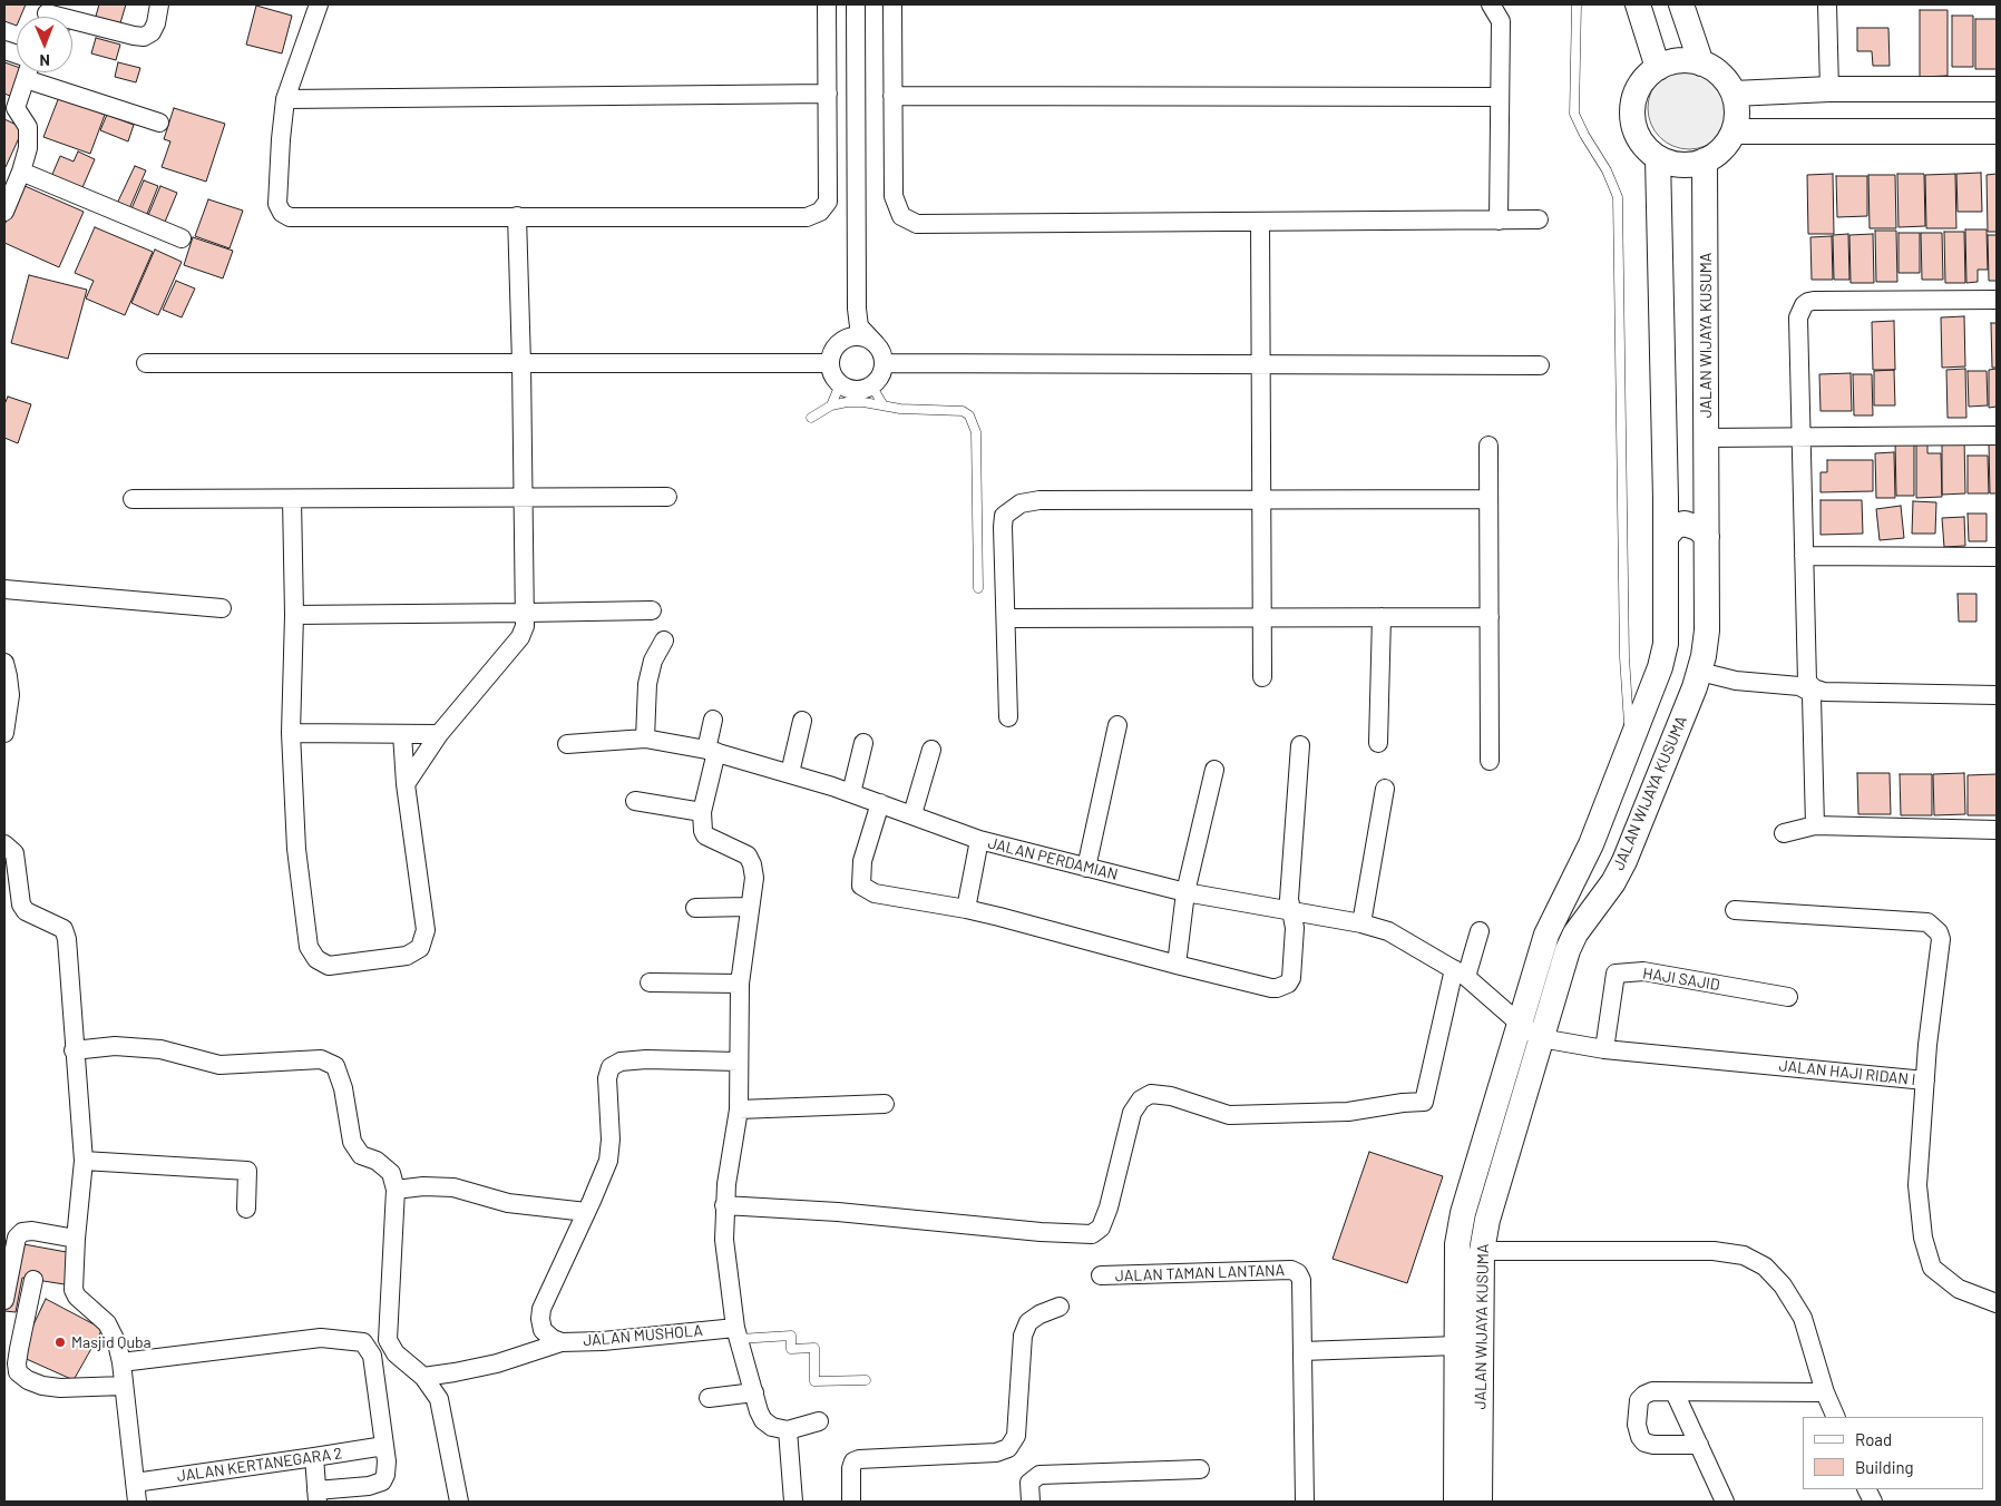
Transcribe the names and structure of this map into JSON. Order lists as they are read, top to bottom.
{
  "streets": {
    "street": [
      "JALAN WIJAYA KUSUMA",
      "JALAN PERDAMIAN",
      "HAJI SAJID",
      "JALAN HAJI RIDAN I",
      "JALAN TAMAN LANTANA",
      "JALAN MUSHOLA",
      "JALAN KERTANEGARA 2"
    ]
  },
  "crossings": [
    ["JALAN WIJAYA KUSUMA", "JALAN PERDAMIAN"],
    ["JALAN WIJAYA KUSUMA", "JALAN HAJI RIDAN I"],
    ["JALAN PERDAMIAN", "JALAN HAJI RIDAN I"],
    ["HAJI SAJID", "JALAN HAJI RIDAN I"]
  ],
  "places": ["Masjid Quba"],
  "legend": ["Road", "Building"],
  "north": "bottom"
}
